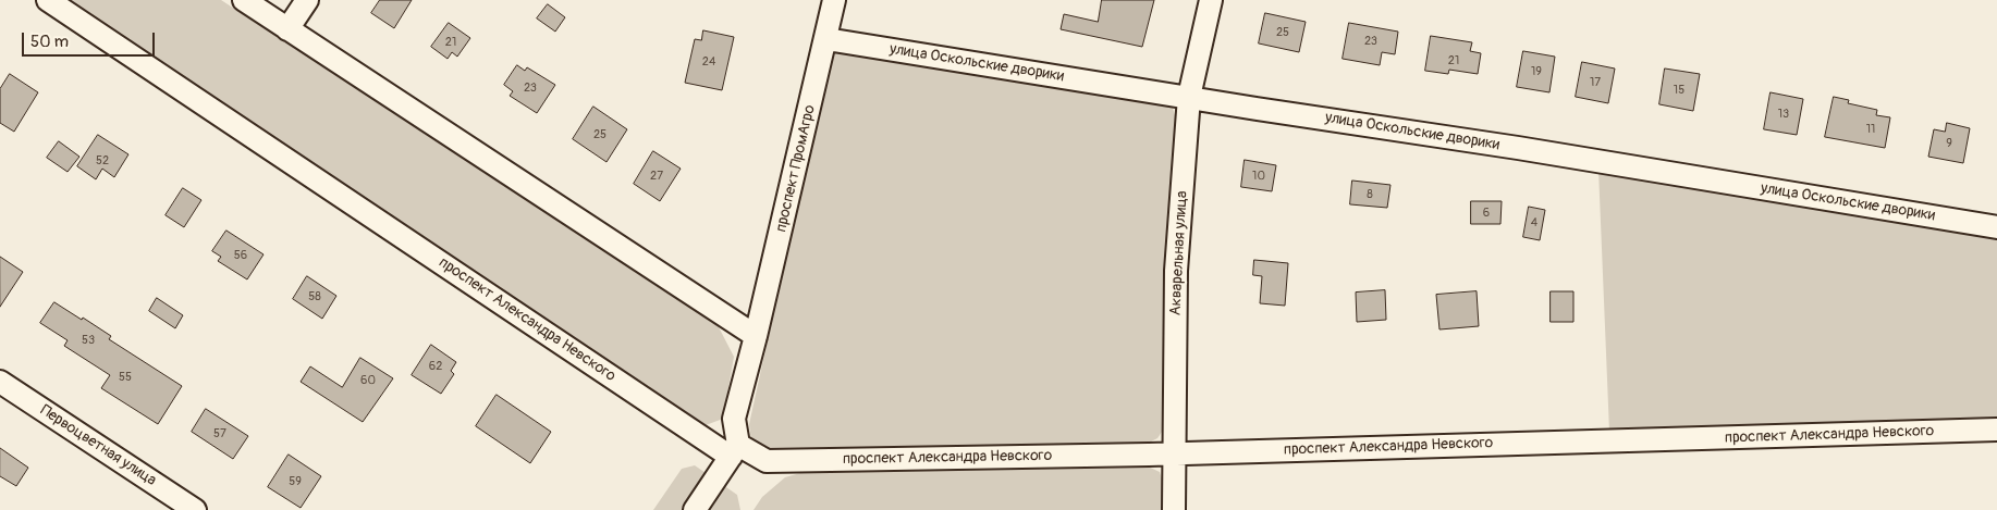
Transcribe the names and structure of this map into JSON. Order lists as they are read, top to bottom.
{
  "streets": {
    "street": [
      "улица Оскольские дворики",
      "проспект ПромАгро",
      "Акварельная улица",
      "проспект Александра Невского",
      "Первоцветная улица"
    ]
  },
  "crossings": [
    ["улица Оскольские дворики", "проспект ПромАгро"],
    ["улица Оскольские дворики", "Акварельная улица"],
    ["проспект ПромАгро", "проспект Александра Невского"],
    ["Акварельная улица", "проспект Александра Невского"]
  ],
  "house_numbers": [
    "25",
    "23",
    "21",
    "21",
    "24",
    "19",
    "17",
    "23",
    "15",
    "13",
    "11",
    "25",
    "9",
    "52",
    "27",
    "10",
    "8",
    "6",
    "4",
    "56",
    "58",
    "53",
    "62",
    "55",
    "60",
    "57",
    "59"
  ],
  "scale_bar": "50 m"
}
